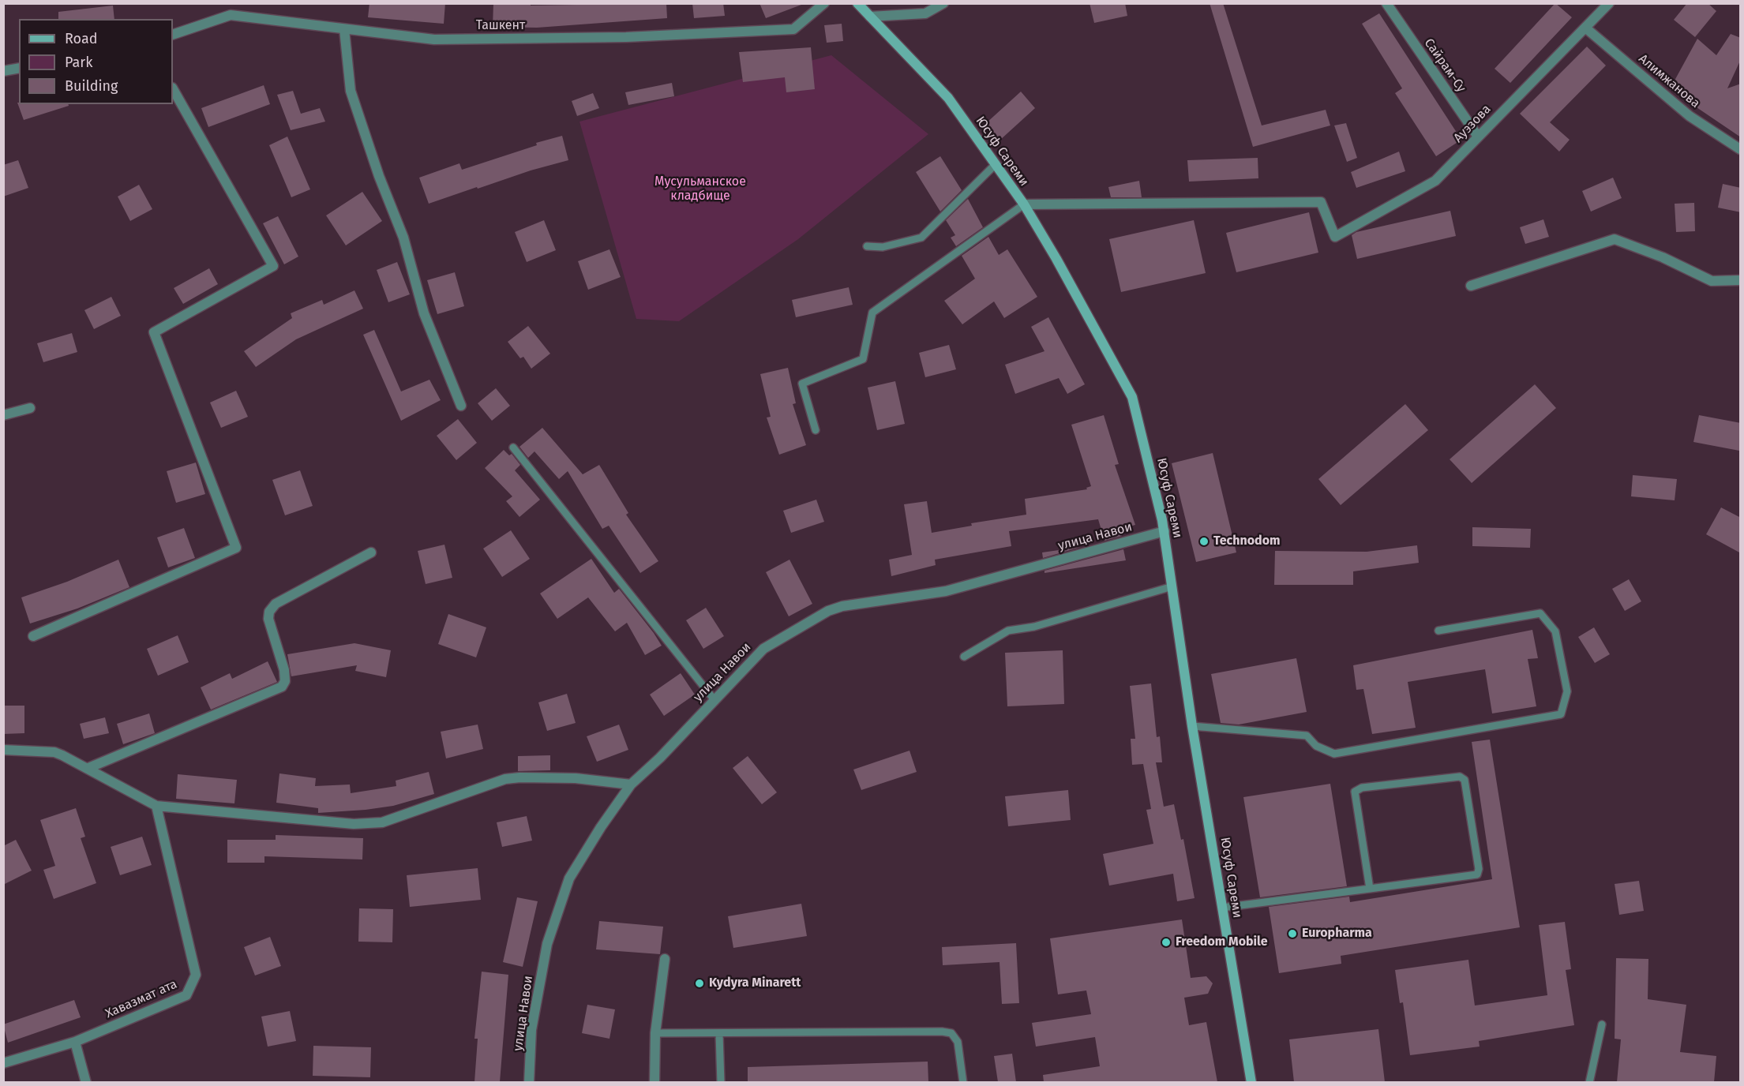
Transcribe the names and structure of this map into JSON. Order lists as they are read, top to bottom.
{
  "streets": {
    "main road": ["Юсуф Сареми"],
    "street": [
      "Ташкент",
      "Сайрам-Су",
      "Алимжанова",
      "Ауэзова",
      "улица Навои",
      "Хавазмат ата"
    ]
  },
  "crossings": [
    ["Сайрам-Су", "Ауэзова"],
    ["Алимжанова", "Ауэзова"],
    ["Ауэзова", "Юсуф Сареми"],
    ["Юсуф Сареми", "улица Навои"]
  ],
  "parks": ["Мусульманское кладбище"],
  "places": [
    "Technodom",
    "Europharma",
    "Freedom Mobile",
    "Kydyra Minarett"
  ],
  "legend": ["Road", "Park", "Building"]
}
